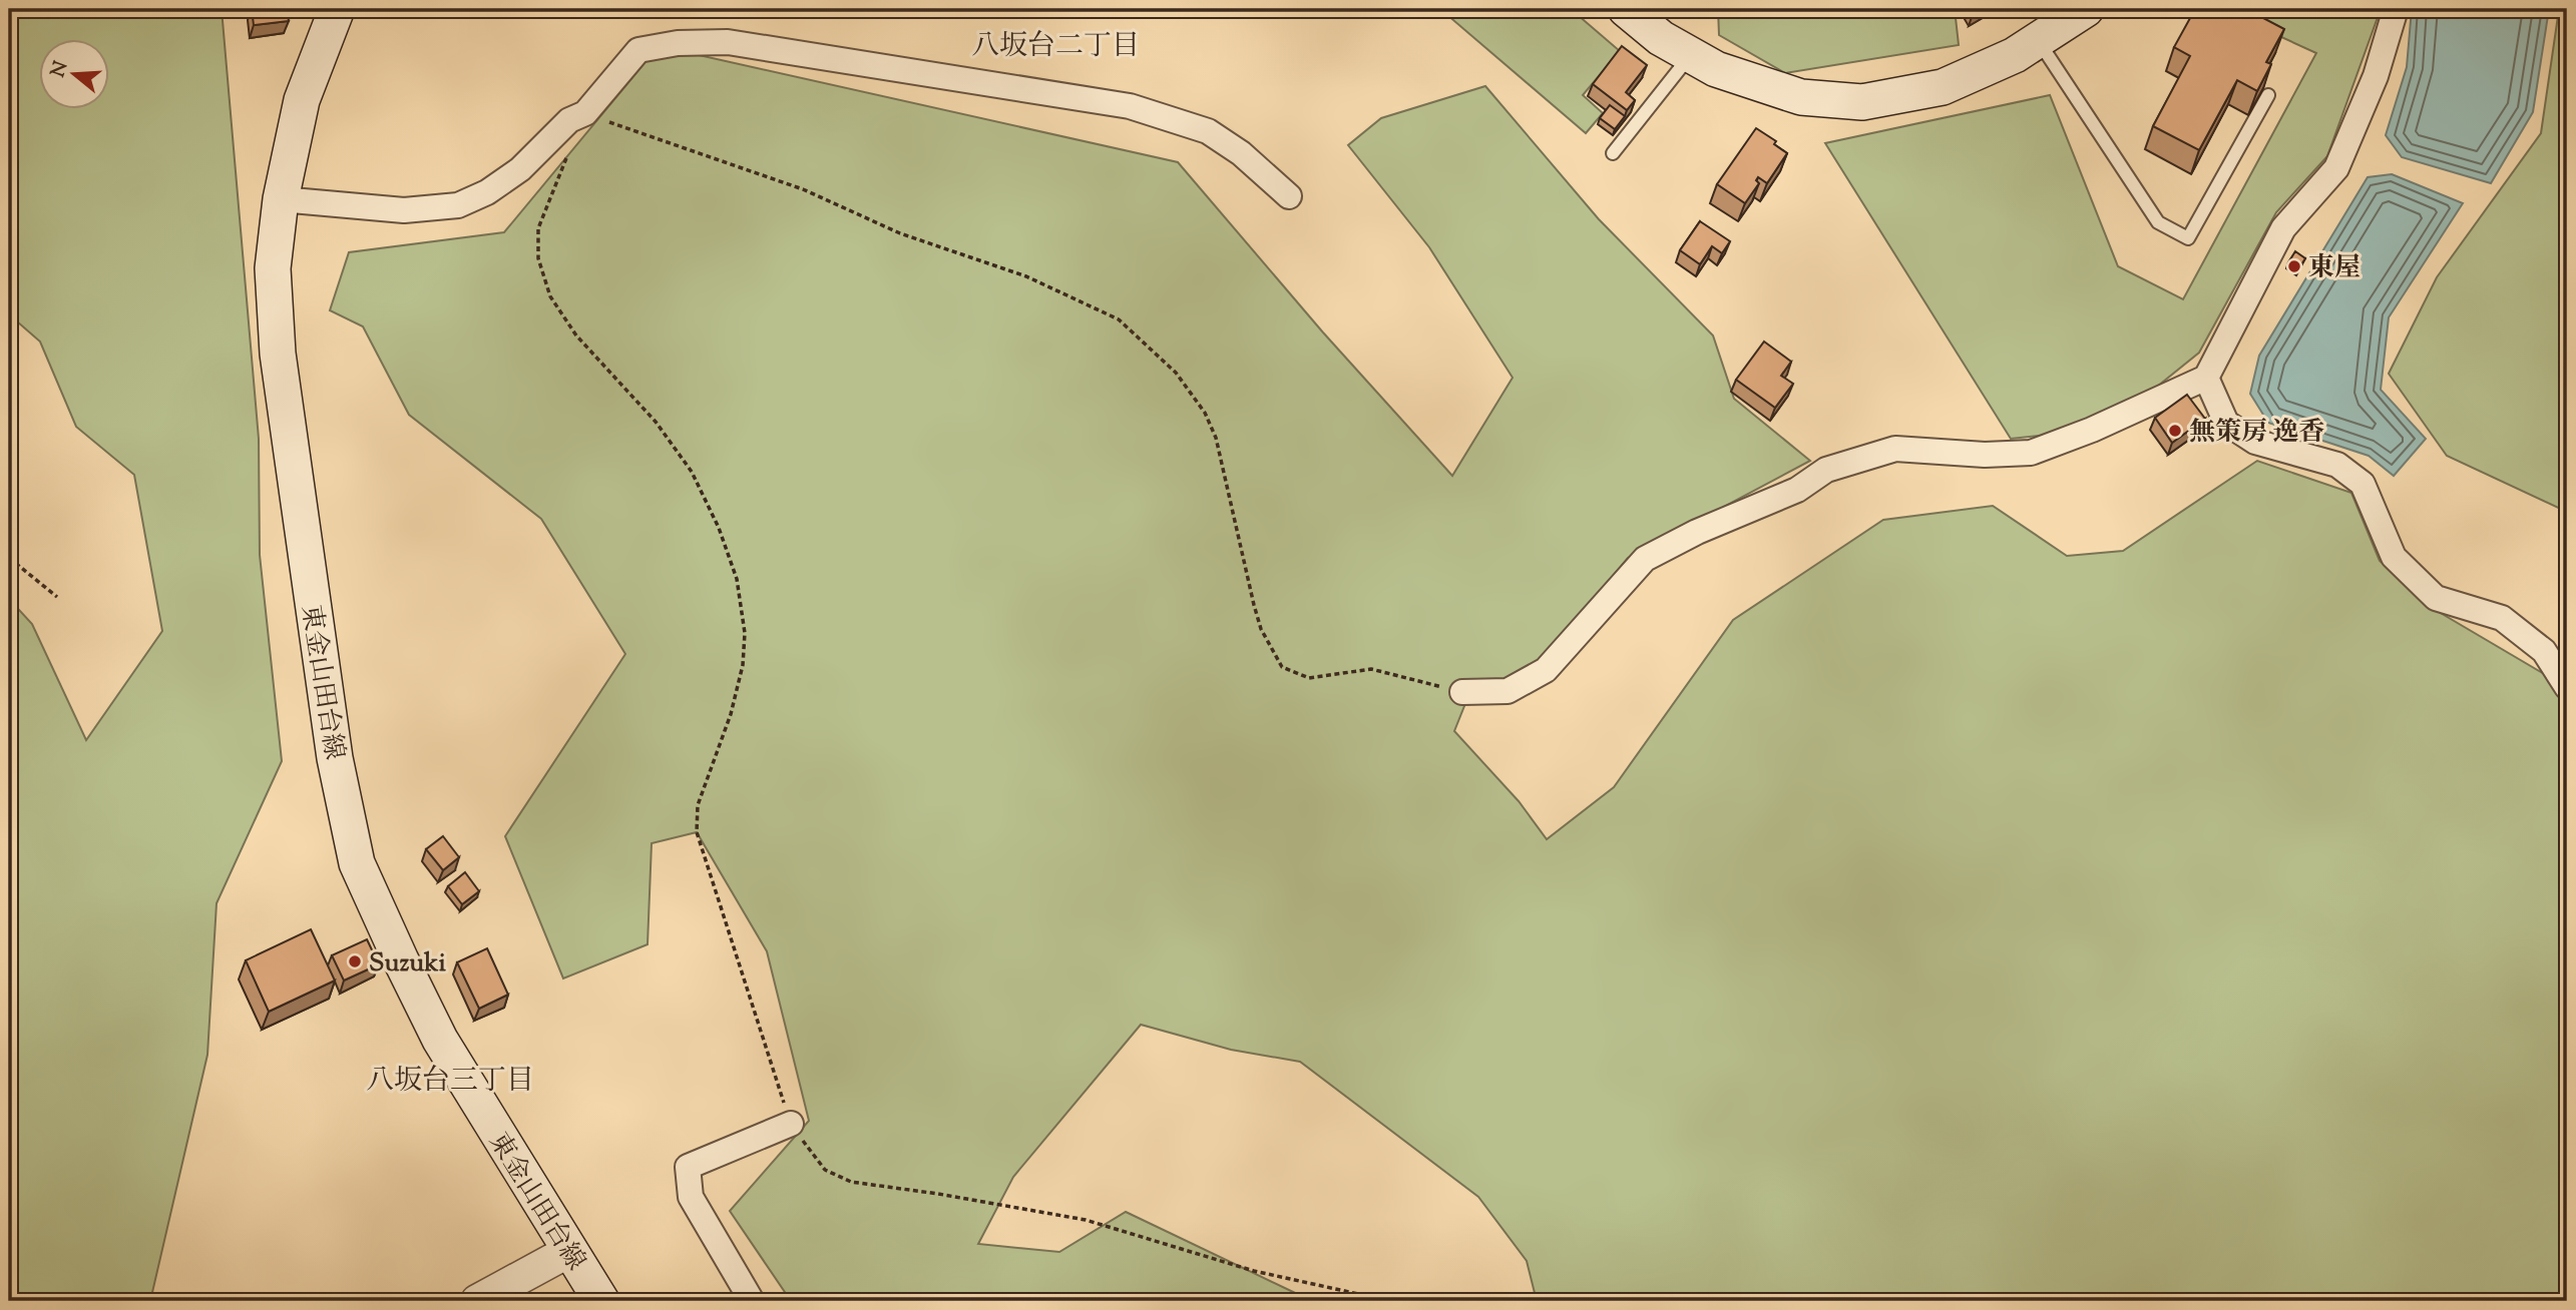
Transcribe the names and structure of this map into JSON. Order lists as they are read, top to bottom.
{
  "streets": {
    "main road": ["東金山田台線"]
  },
  "districts": ["八坂台二丁目", "八坂台三丁目"],
  "places": ["東屋", "無策房 逸香", "Suzuki"],
  "north": "left"
}
